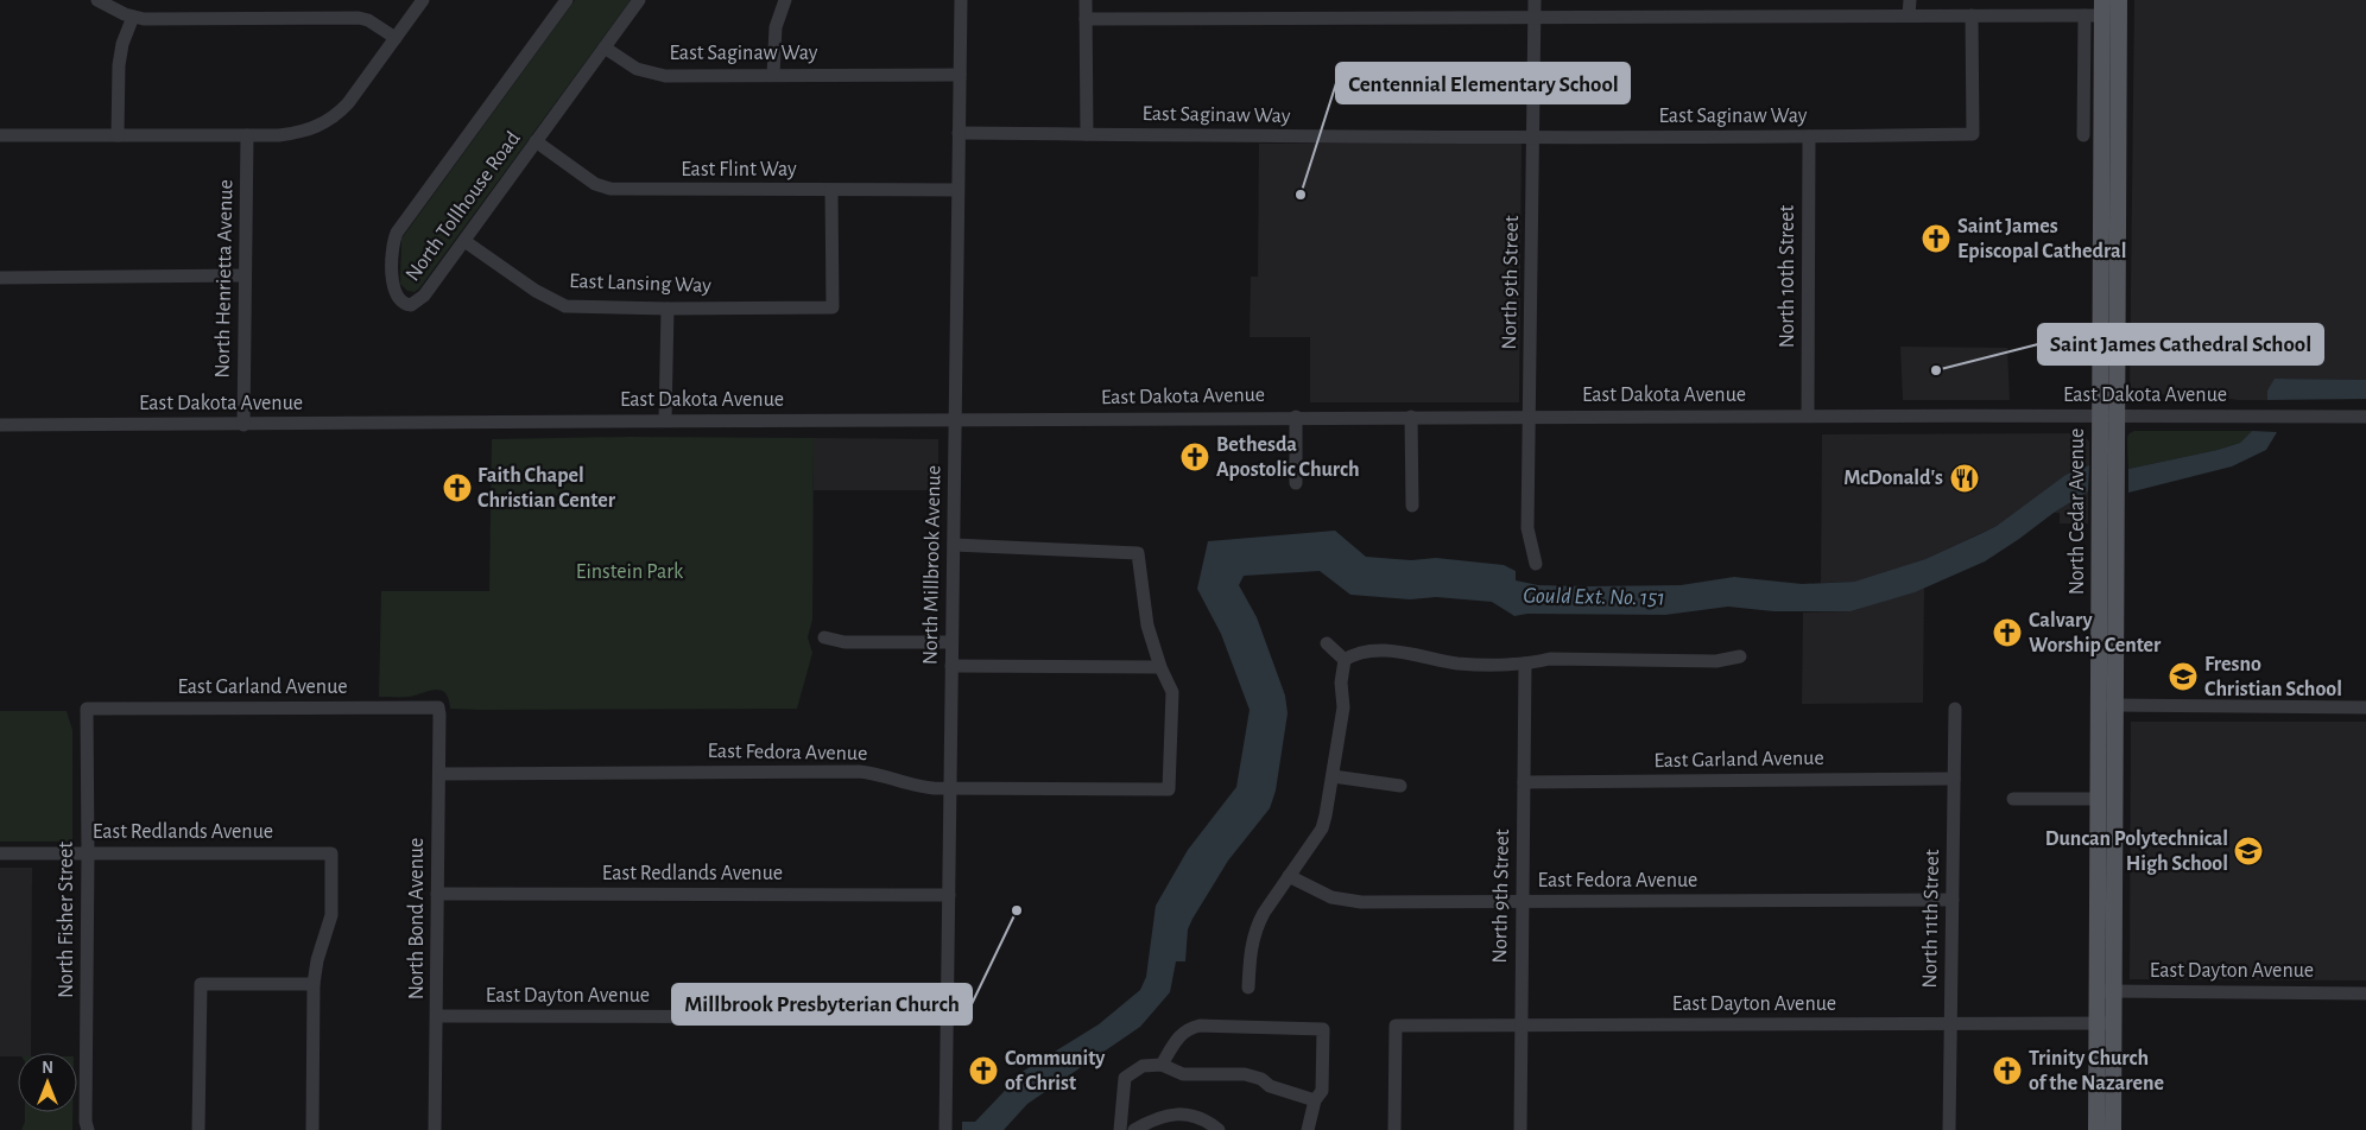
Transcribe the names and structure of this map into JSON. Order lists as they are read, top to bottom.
{
  "streets": {
    "main road": ["North Cedar Avenue"],
    "street": [
      "East Saginaw Way",
      "East Flint Way",
      "North Tollhouse Road",
      "North 10th Street",
      "North Henrietta Avenue",
      "North 9th Street",
      "East Lansing Way",
      "East Dakota Avenue",
      "North Millbrook Avenue",
      "East Garland Avenue",
      "East Fedora Avenue",
      "East Redlands Avenue",
      "North Bond Avenue",
      "North 11th Street",
      "North Fisher Street",
      "East Dayton Avenue"
    ]
  },
  "crossings": [
    ["East Saginaw Way", "North Tollhouse Road"],
    ["East Saginaw Way", "North 10th Street"],
    ["East Saginaw Way", "North 9th Street"],
    ["East Saginaw Way", "North Millbrook Avenue"],
    ["East Flint Way", "North Tollhouse Road"],
    ["East Flint Way", "East Lansing Way"],
    ["East Flint Way", "North Millbrook Avenue"],
    ["North Tollhouse Road", "East Lansing Way"],
    ["North 10th Street", "East Dakota Avenue"],
    ["North Henrietta Avenue", "East Dakota Avenue"],
    ["North 9th Street", "East Dakota Avenue"],
    ["North 9th Street", "East Garland Avenue"],
    ["North 9th Street", "East Fedora Avenue"],
    ["North 9th Street", "East Dayton Avenue"],
    ["East Dakota Avenue", "North Cedar Avenue"],
    ["East Dakota Avenue", "North Millbrook Avenue"],
    ["North Cedar Avenue", "East Dayton Avenue"],
    ["North Millbrook Avenue", "East Fedora Avenue"],
    ["North Millbrook Avenue", "East Redlands Avenue"],
    ["North Millbrook Avenue", "East Dayton Avenue"],
    ["East Garland Avenue", "North Bond Avenue"],
    ["East Garland Avenue", "North 11th Street"],
    ["East Garland Avenue", "North Fisher Street"],
    ["East Fedora Avenue", "North Bond Avenue"],
    ["East Fedora Avenue", "North 11th Street"],
    ["East Redlands Avenue", "North Bond Avenue"],
    ["East Redlands Avenue", "North Fisher Street"],
    ["North Bond Avenue", "East Dayton Avenue"],
    ["North 11th Street", "East Dayton Avenue"]
  ],
  "water": ["Gould Ext. No. 151"],
  "parks": ["Einstein Park"],
  "places": {
    "other": ["Centennial Elementary School", "Saint James Cathedral School", "Millbrook Presbyterian Church"],
    "church": [
      "Saint James Episcopal Cathedral",
      "Bethesda Apostolic Church",
      "Faith Chapel Christian Center",
      "Calvary Worship Center",
      "Community of Christ",
      "Trinity Church of the Nazarene"
    ],
    "restaurant": ["McDonald's"],
    "school or university": ["Fresno Christian School", "Duncan Polytechnical High School"]
  },
  "north": "top"
}
